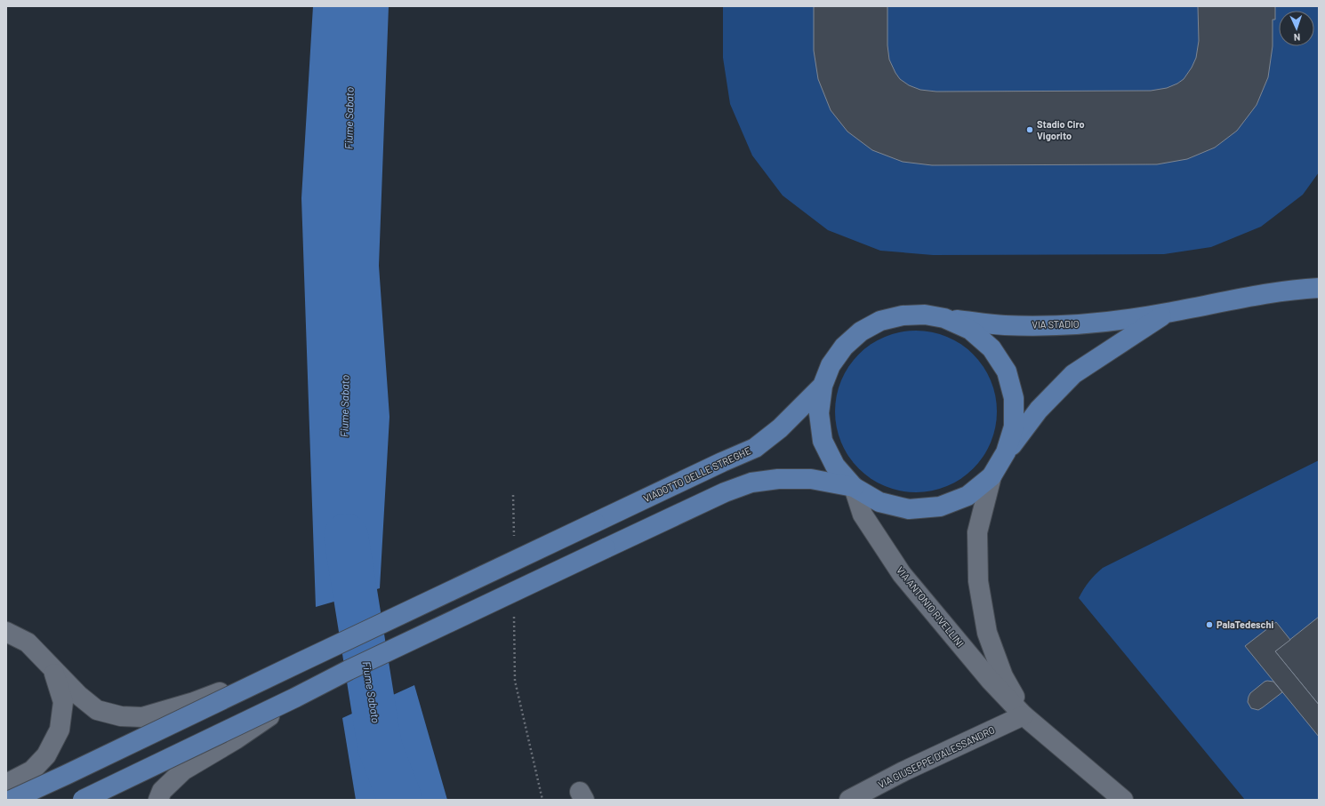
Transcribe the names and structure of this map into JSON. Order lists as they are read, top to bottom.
{
  "streets": {
    "main road": ["VIA STADIO", "VIADOTTO DELLE STREGHE"],
    "street": ["VIA ANTONIO RIVELLINI", "VIA GIUSEPPE D'ALESSANDRO"]
  },
  "crossings": [
    ["VIA ANTONIO RIVELLINI", "VIA GIUSEPPE D'ALESSANDRO"]
  ],
  "water": ["Fiume Sabato"],
  "places": ["Stadio Ciro Vigorito", "PalaTedeschi"],
  "north": "bottom"
}
